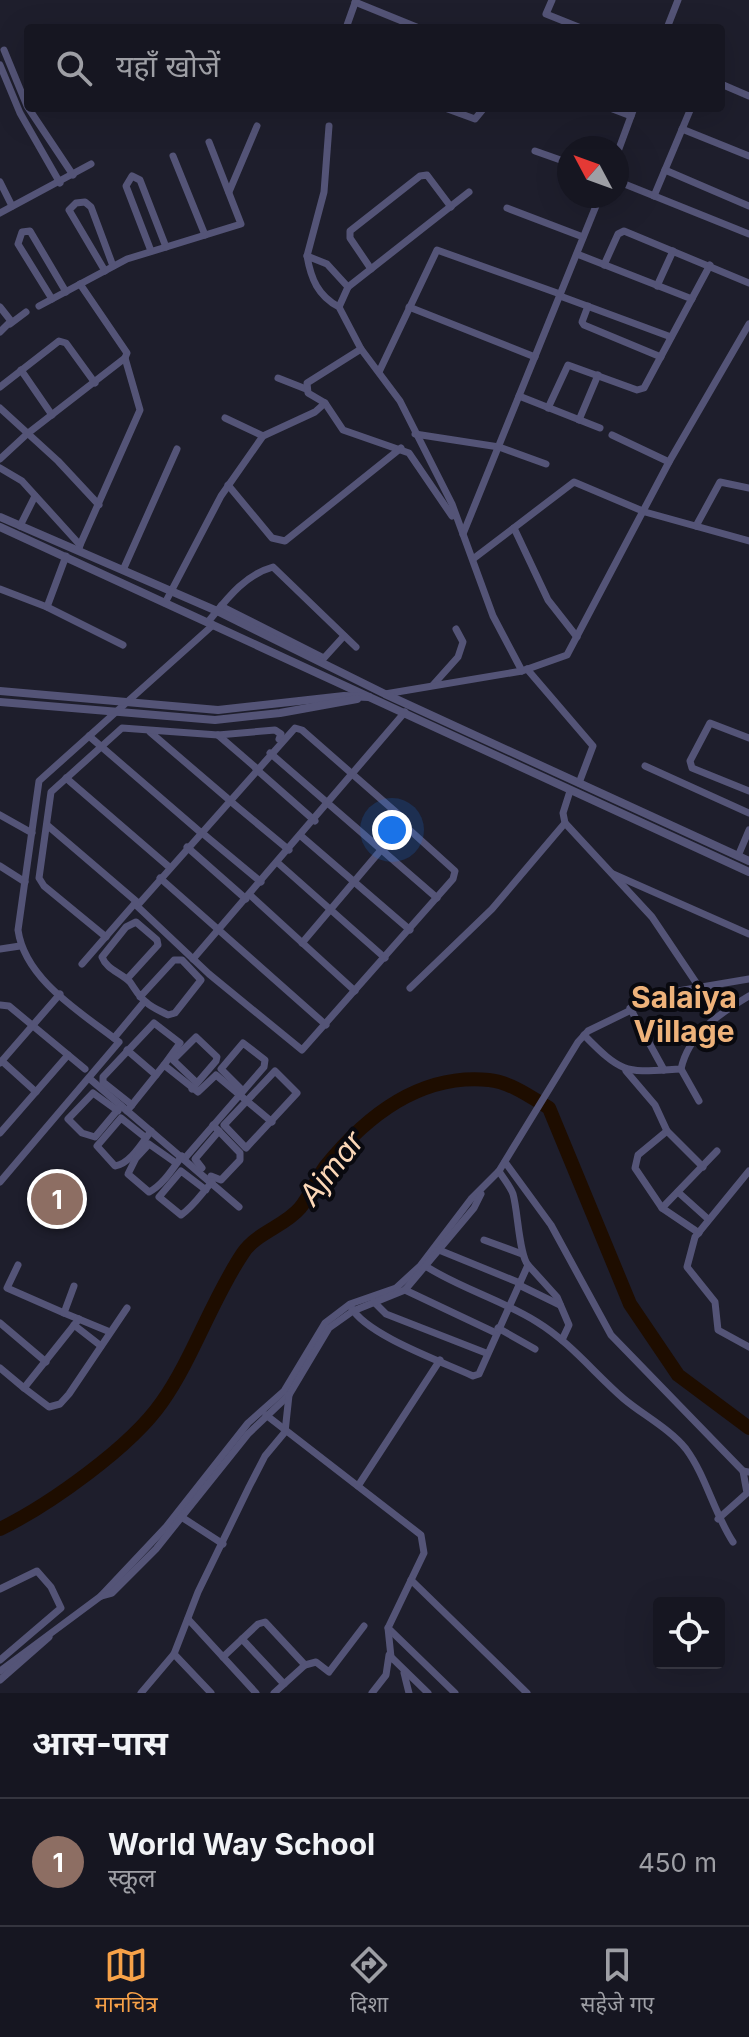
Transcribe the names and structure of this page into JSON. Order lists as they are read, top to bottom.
{
  "districts": ["Salaiya Village"],
  "water": ["Ajmar"],
  "north": "top left",
  "page": {
    "search": "यहाँ खोजें",
    "pins": "1",
    "heading": "आस-पास",
    "list": [
      {
        "mark": "1",
        "name": "World Way School",
        "note": "स्कूल",
        "value": "450 m"
      }
    ],
    "nav": ["मानचित्र", "दिशा", "सहेजे गए"]
  }
}
